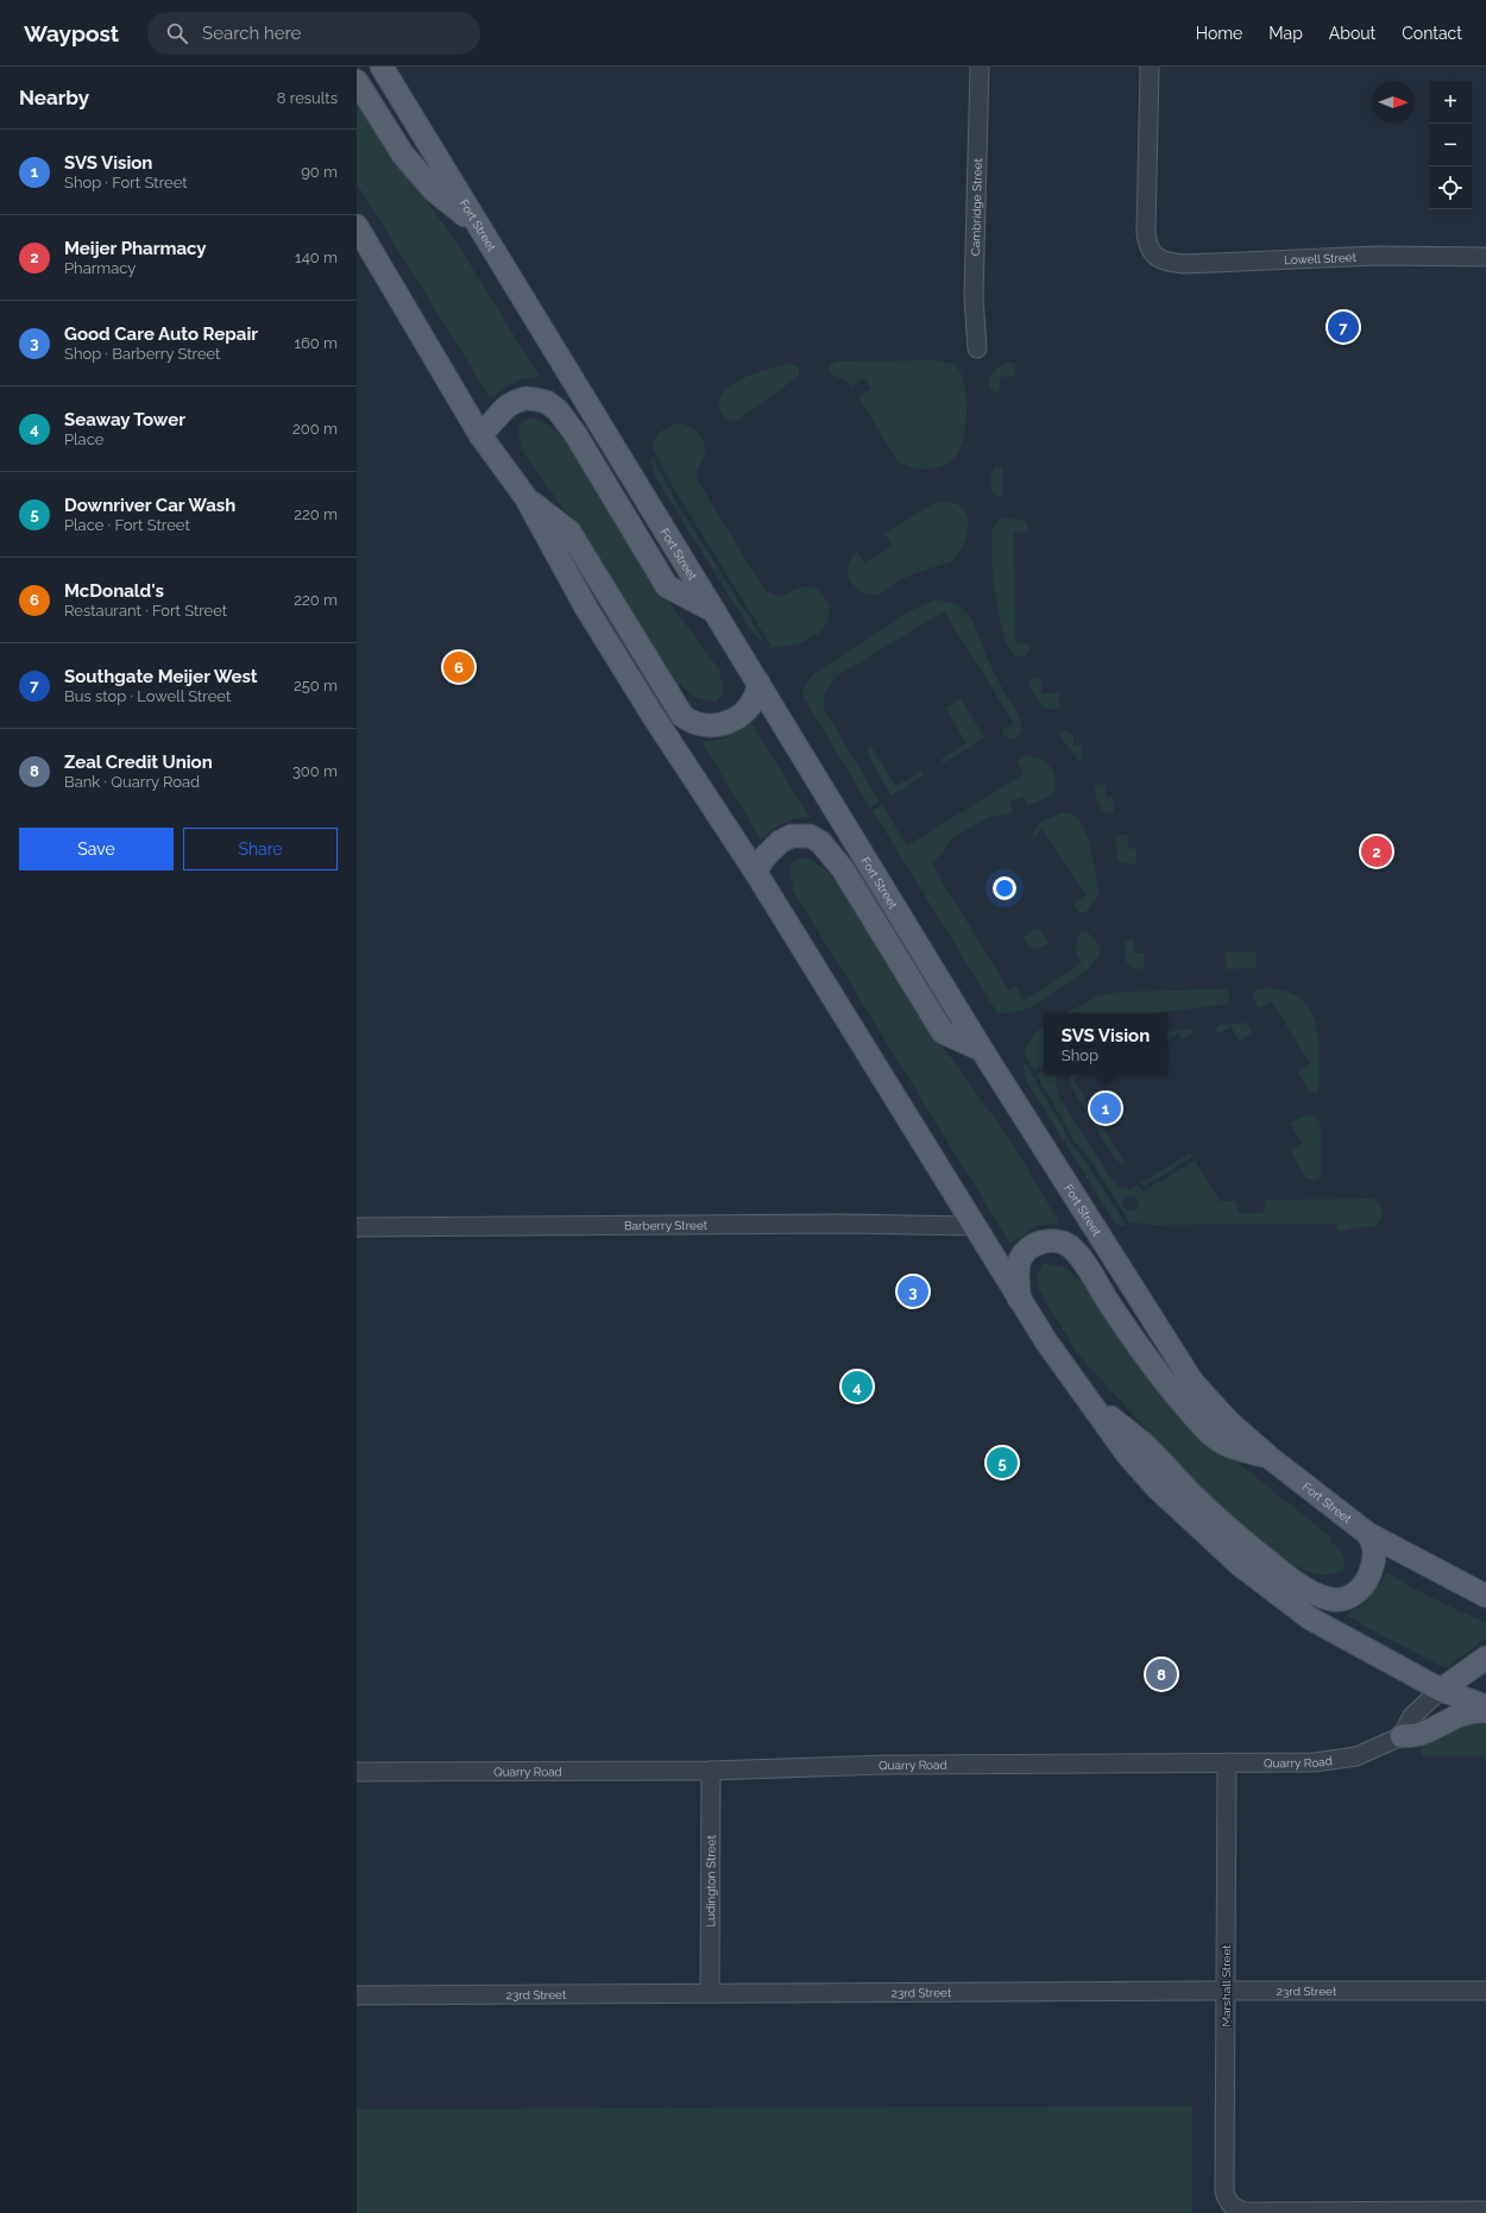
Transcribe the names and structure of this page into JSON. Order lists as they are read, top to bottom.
{
  "streets": {
    "main road": ["Fort Street"],
    "street": [
      "Cambridge Street",
      "Lowell Street",
      "Barberry Street",
      "Quarry Road",
      "Ludington Street",
      "Marshall Street",
      "23rd Street"
    ]
  },
  "crossings": [
    ["Quarry Road", "Ludington Street"],
    ["Quarry Road", "Marshall Street"],
    ["Ludington Street", "23rd Street"],
    ["Marshall Street", "23rd Street"]
  ],
  "north": "right",
  "page": {
    "header": "Waypost",
    "search": "Search here",
    "nav": [
      "Home",
      "Map",
      "About",
      "Contact"
    ],
    "heading": ["Nearby", "8 results"],
    "map_buttons": ["+", "−"],
    "list": [
      {
        "mark": "1",
        "name": "SVS Vision",
        "note": "Shop · Fort Street",
        "value": "90 m"
      },
      {
        "mark": "2",
        "name": "Meijer Pharmacy",
        "note": "Pharmacy",
        "value": "140 m"
      },
      {
        "mark": "3",
        "name": "Good Care Auto Repair",
        "note": "Shop · Barberry Street",
        "value": "160 m"
      },
      {
        "mark": "4",
        "name": "Seaway Tower",
        "note": "Place",
        "value": "200 m"
      },
      {
        "mark": "5",
        "name": "Downriver Car Wash",
        "note": "Place · Fort Street",
        "value": "220 m"
      },
      {
        "mark": "6",
        "name": "McDonald's",
        "note": "Restaurant · Fort Street",
        "value": "220 m"
      },
      {
        "mark": "7",
        "name": "Southgate Meijer West",
        "note": "Bus stop · Lowell Street",
        "value": "250 m"
      },
      {
        "mark": "8",
        "name": "Zeal Credit Union",
        "note": "Bank · Quarry Road",
        "value": "300 m"
      }
    ],
    "pins": [
      "7",
      "6",
      "2",
      "1",
      "3",
      "4",
      "5",
      "8"
    ],
    "buttons": ["Save", "Share"],
    "popup": ["SVS Vision", "Shop"]
  }
}
